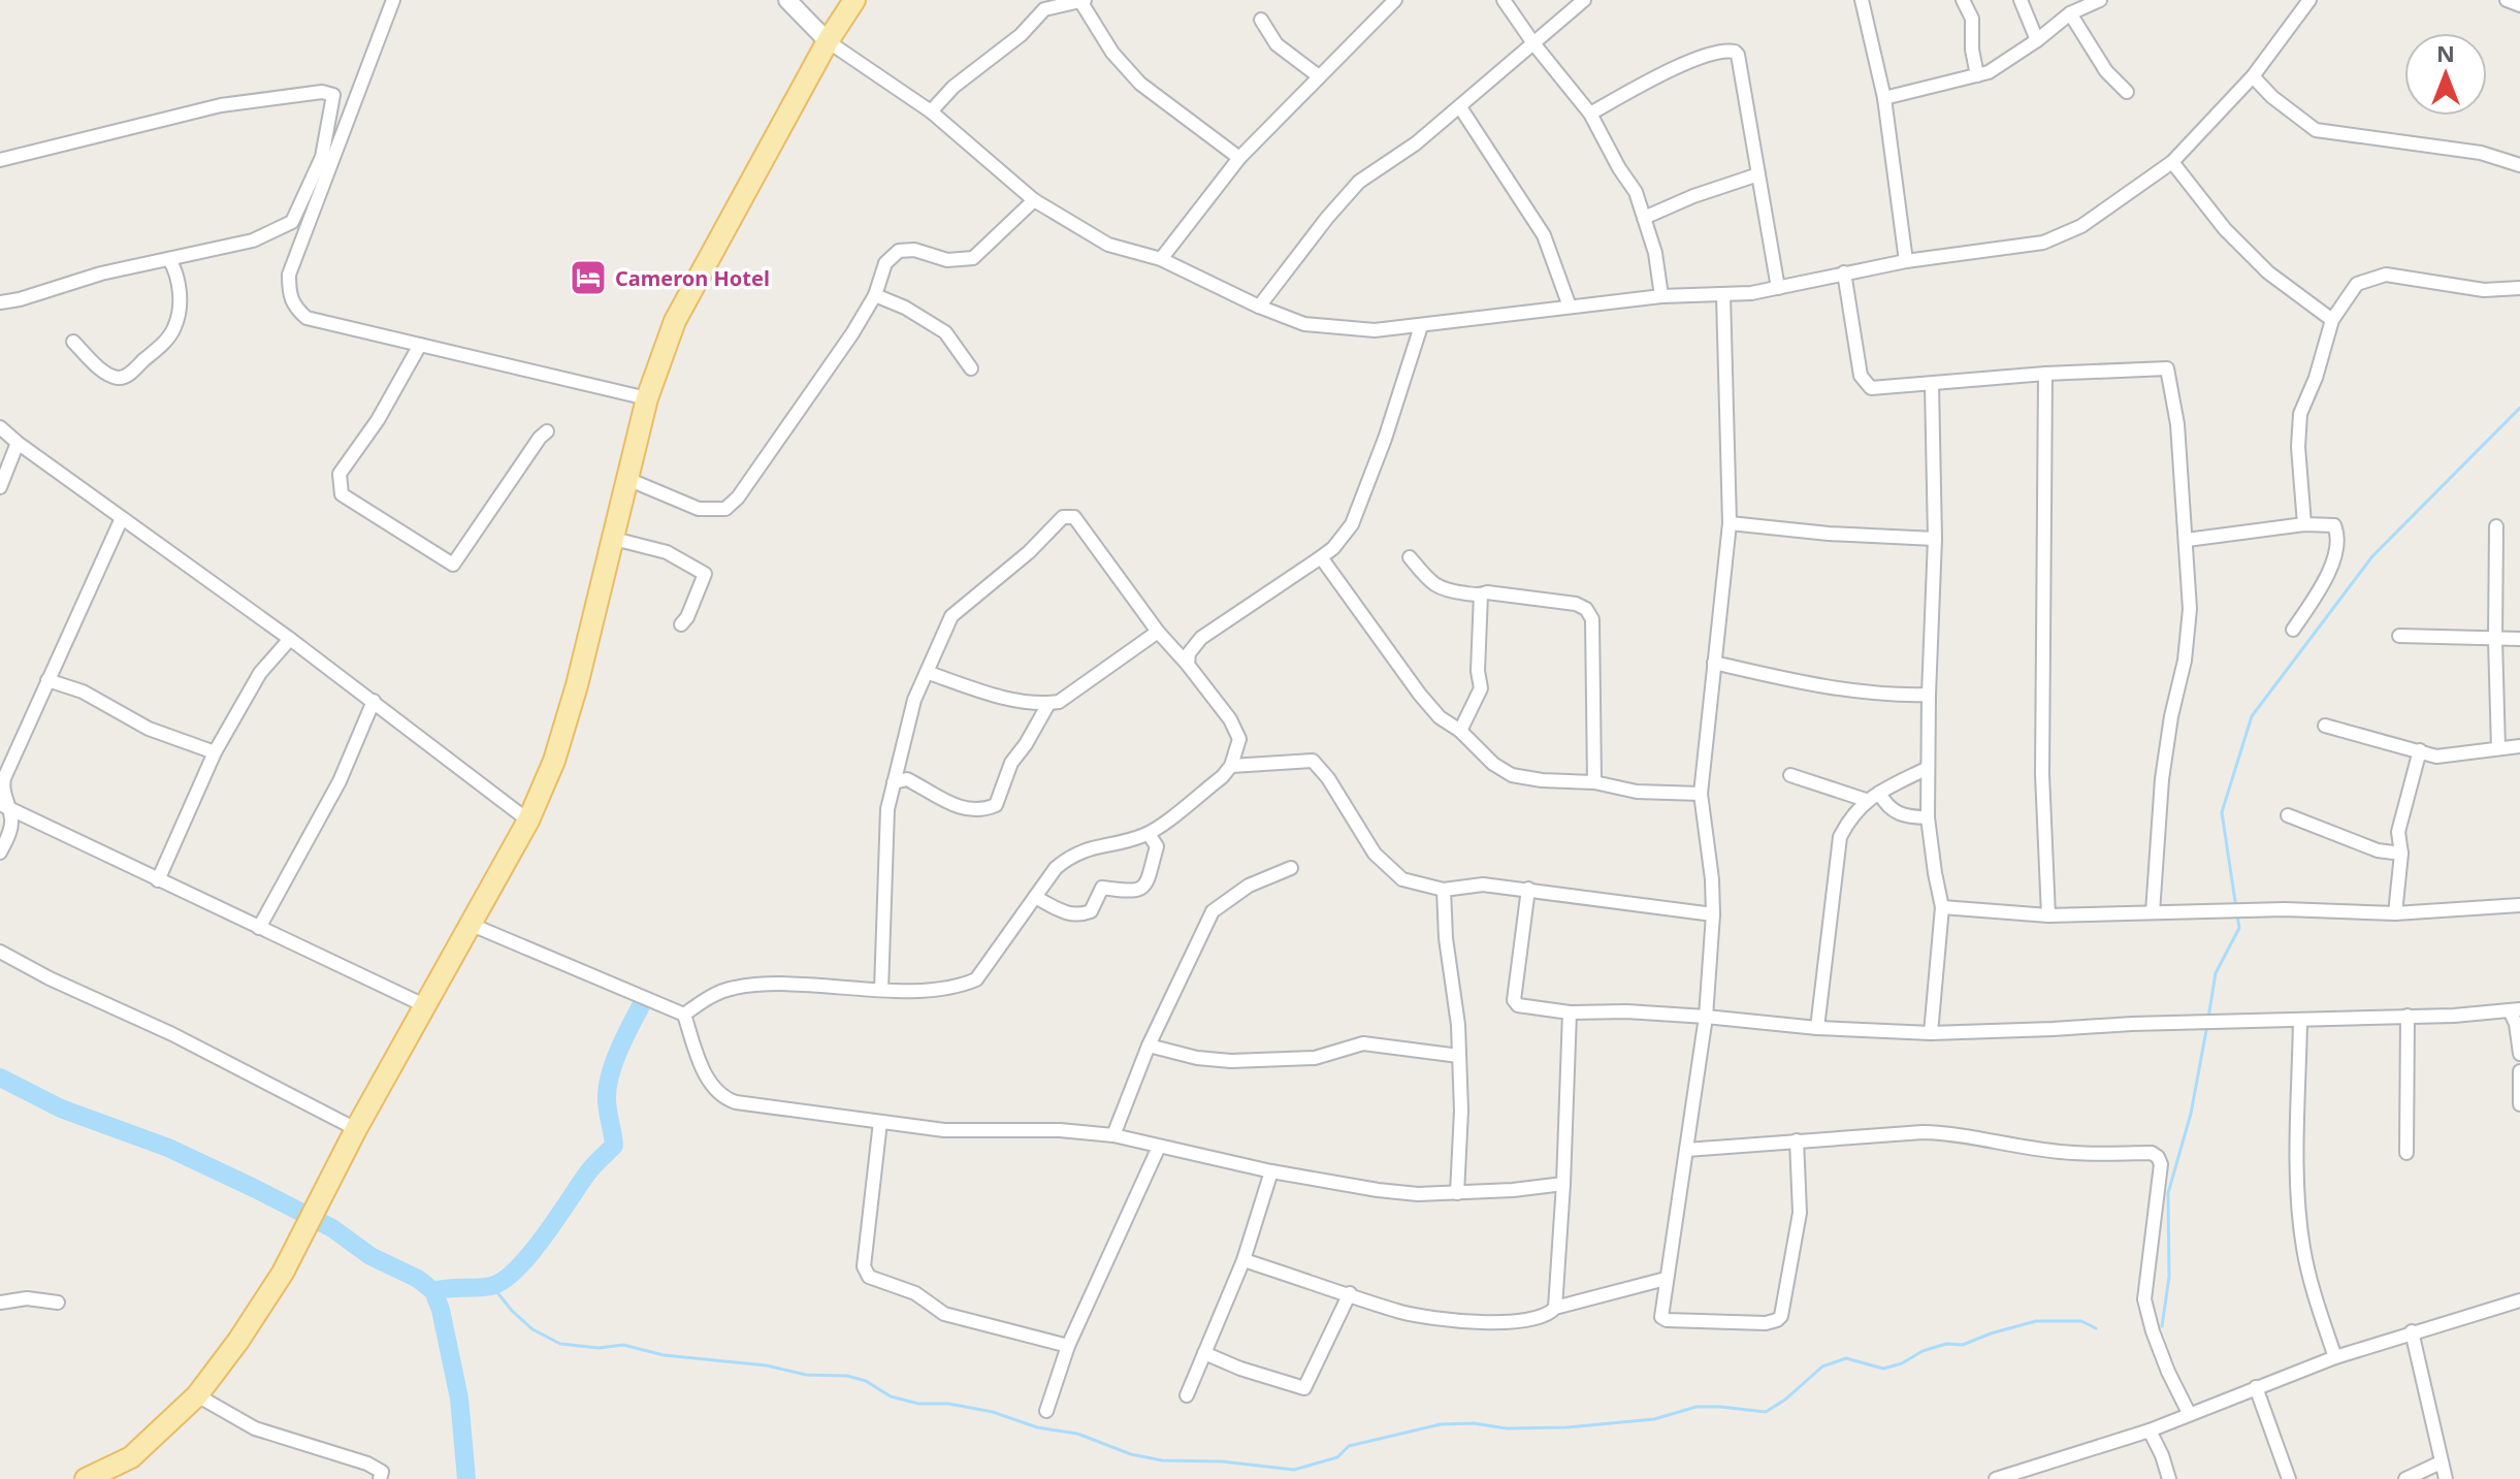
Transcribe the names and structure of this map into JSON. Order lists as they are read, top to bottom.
{
  "places": {
    "hotel": ["Cameron Hotel"]
  },
  "north": "top"
}
